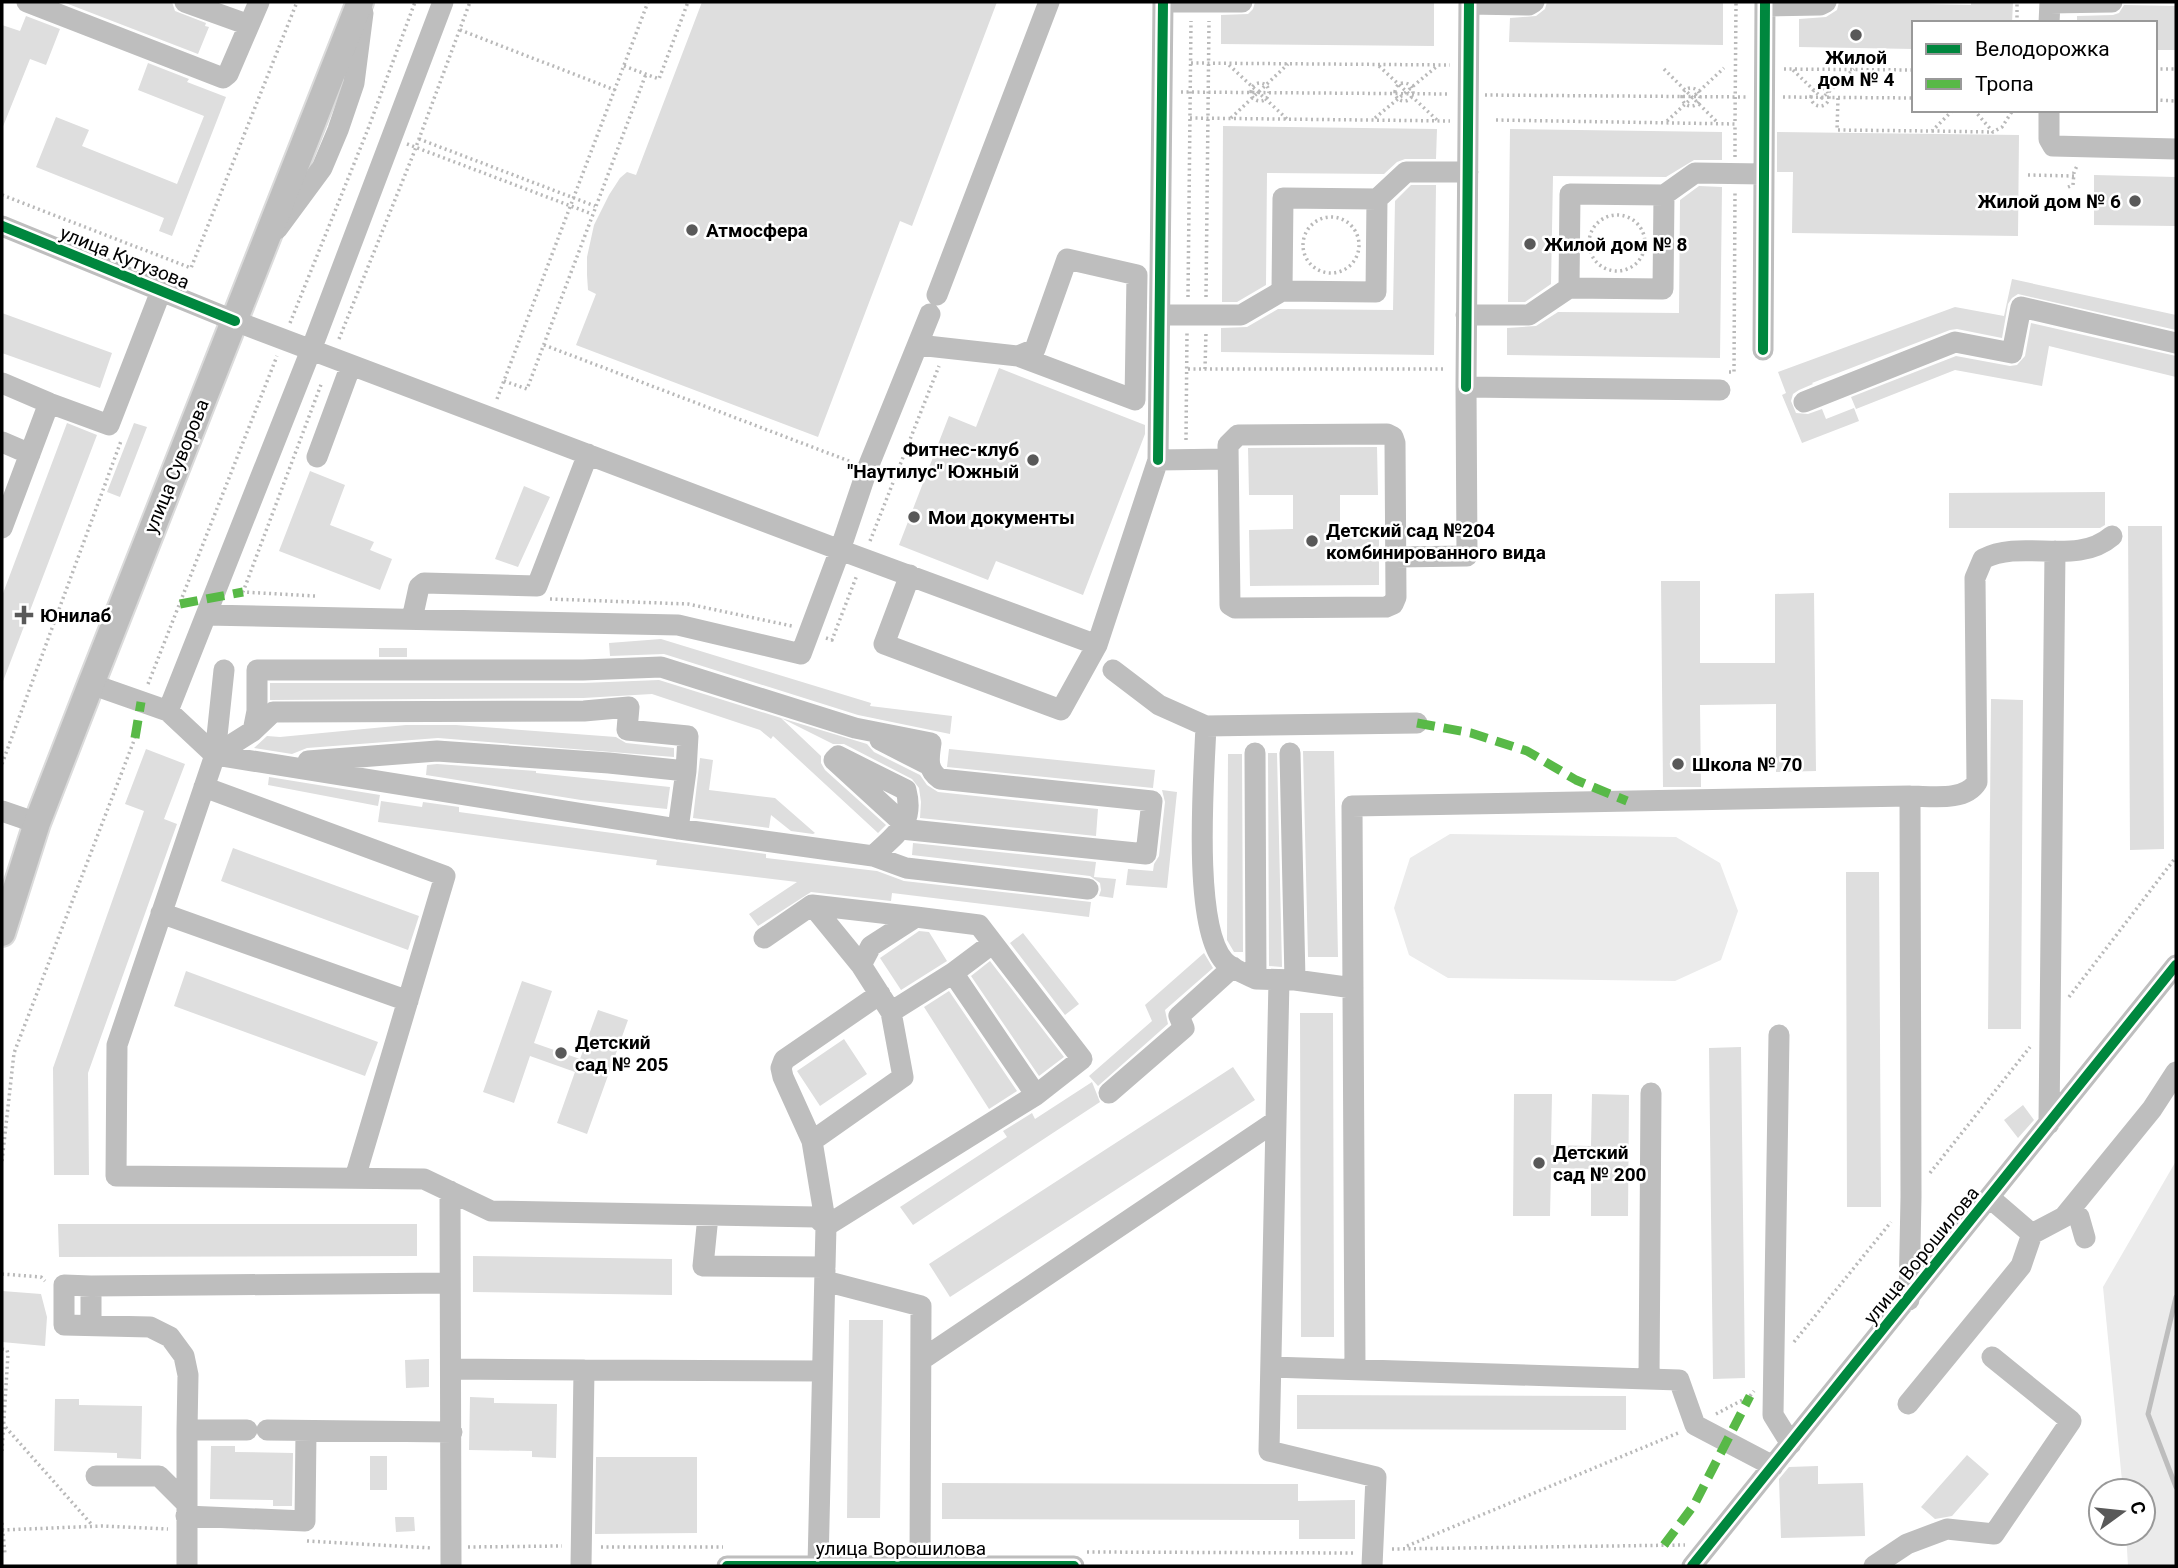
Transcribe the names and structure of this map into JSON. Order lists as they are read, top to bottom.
{
  "streets": {
    "main road": ["улица Суворова"],
    "street": ["улица Кутузова", "улица Ворошилова"]
  },
  "crossings": [
    ["улица Кутузова", "улица Суворова"]
  ],
  "places": {
    "other": [
      "Жилой дом № 4",
      "Жилой дом № 6",
      "Атмосфера",
      "Жилой дом № 8",
      "Фитнес-клуб \"Наутилус\" Южный",
      "Мои документы",
      "Детский сад №204 комбинированного вида",
      "Школа № 70",
      "Детский сад № 205",
      "Детский сад № 200"
    ],
    "health": ["Юнилаб"]
  },
  "legend": ["Велодорожка", "Тропа"],
  "north": "right"
}
